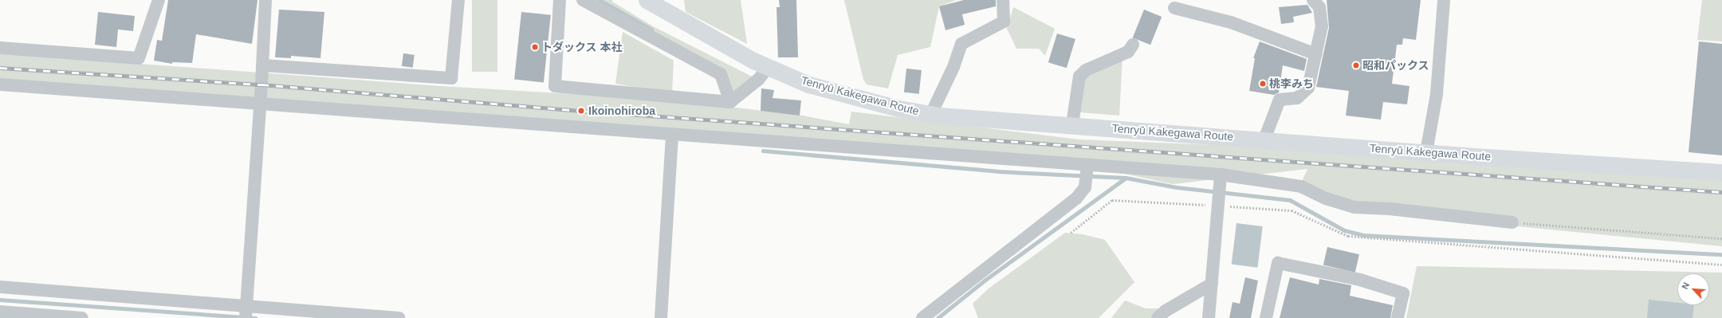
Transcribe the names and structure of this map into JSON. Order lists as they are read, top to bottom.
{
  "streets": {
    "main road": ["Tenryū Kakegawa Route"]
  },
  "places": [
    "トダックス 本社",
    "昭和パックス",
    "桃李みち",
    "Ikoinohiroba"
  ],
  "north": "top left"
}
